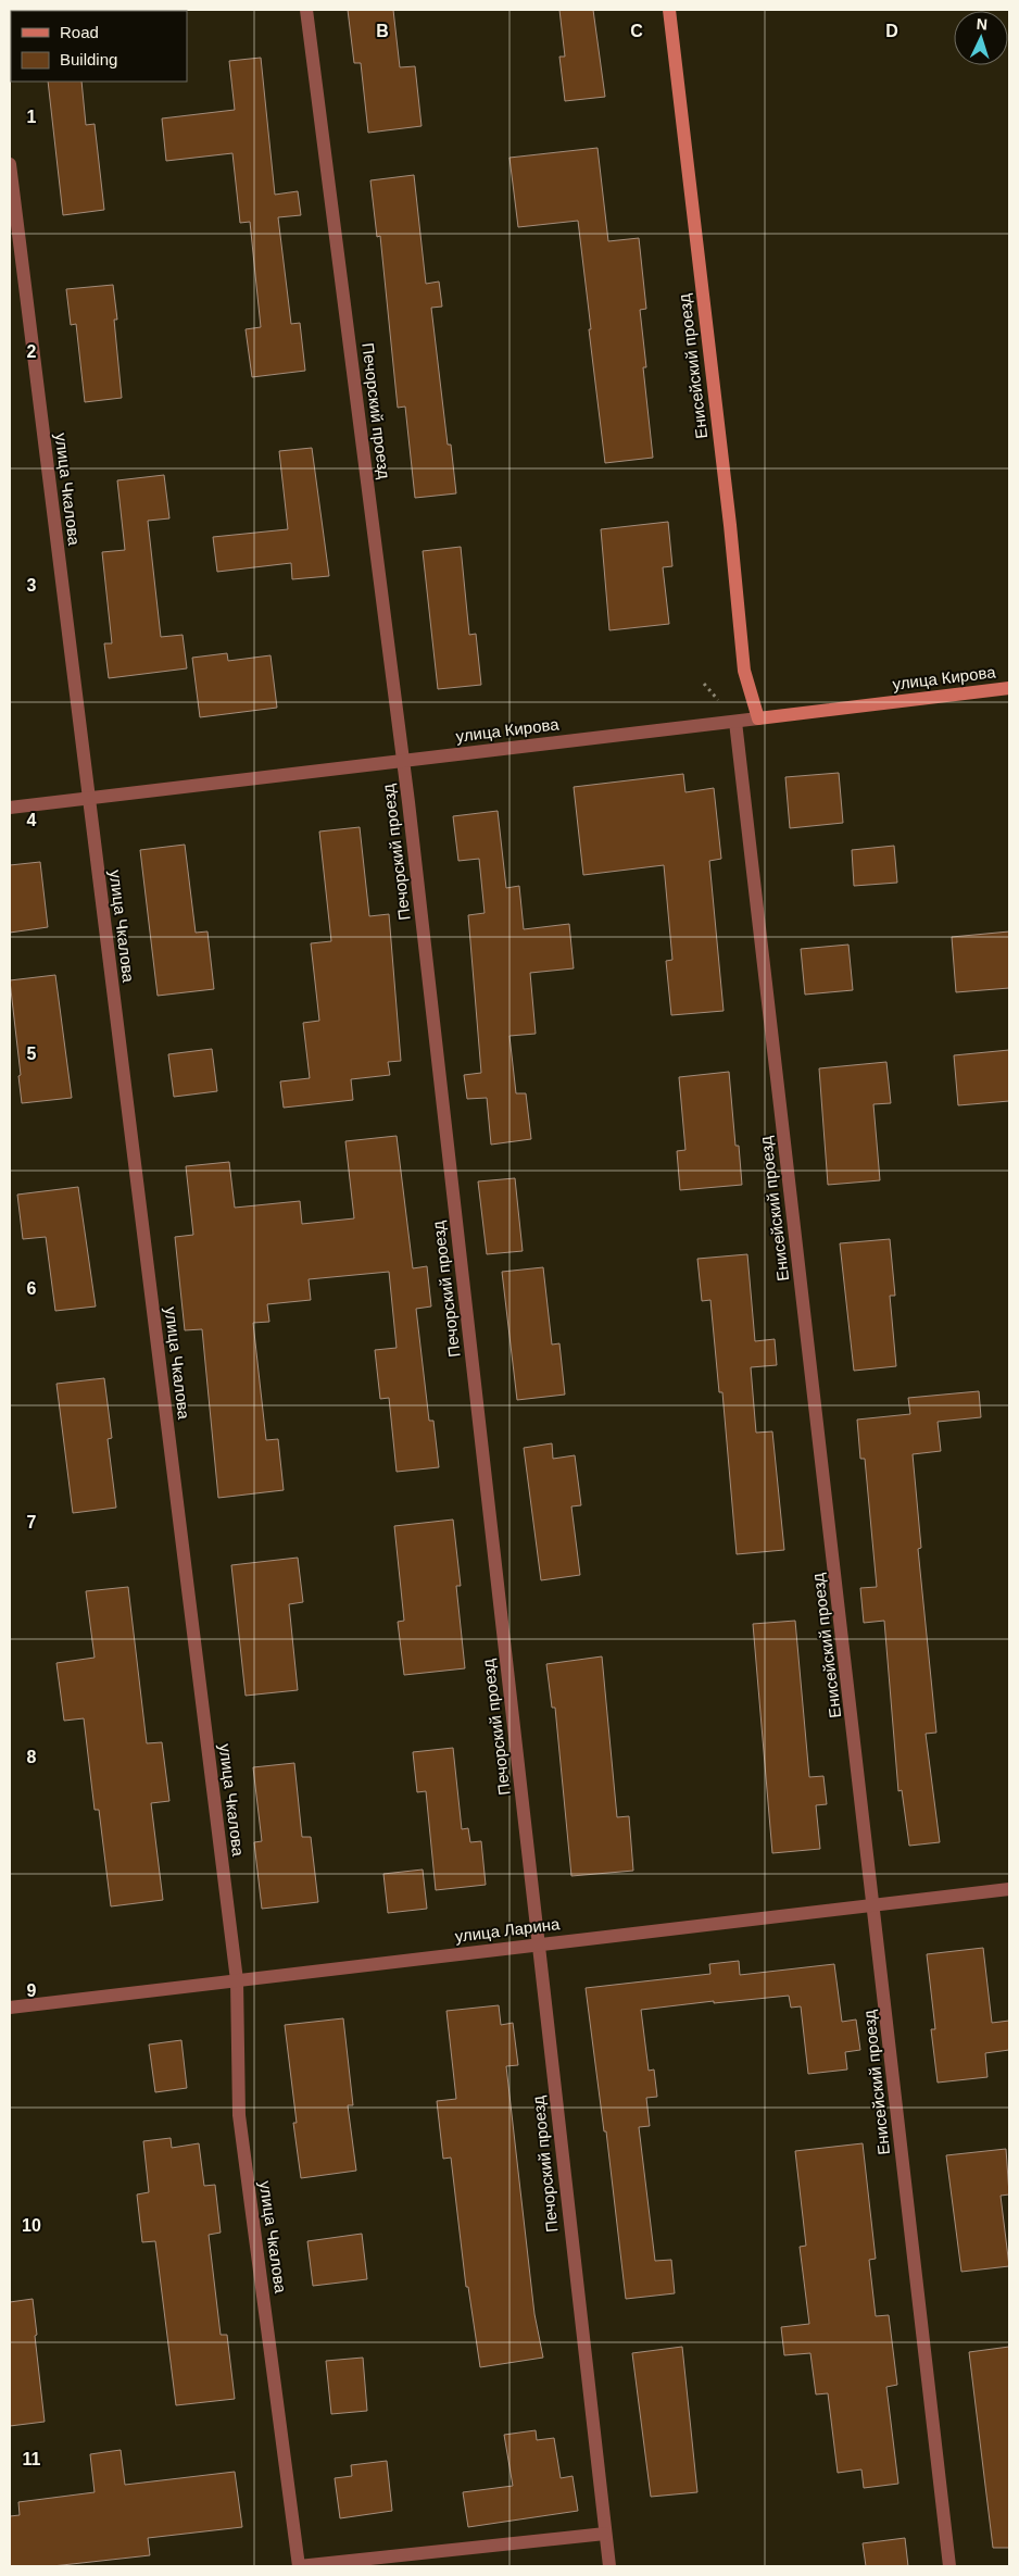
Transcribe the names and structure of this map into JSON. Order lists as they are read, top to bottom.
{
  "streets": {
    "main road": ["Енисейский проезд", "улица Кирова"],
    "street": ["Печорский проезд", "улица Чкалова", "улица Ларина"]
  },
  "crossings": [
    ["Енисейский проезд", "улица Кирова"],
    ["Енисейский проезд", "улица Ларина"],
    ["Печорский проезд", "улица Кирова"],
    ["Печорский проезд", "улица Ларина"],
    ["улица Чкалова", "улица Кирова"],
    ["улица Чкалова", "улица Ларина"]
  ],
  "legend": ["Road", "Building"],
  "north": "top",
  "grid": {
    "columns": ["B", "C", "D"],
    "rows": [
      "1",
      "2",
      "3",
      "4",
      "5",
      "6",
      "7",
      "8",
      "9",
      "10",
      "11"
    ]
  }
}
